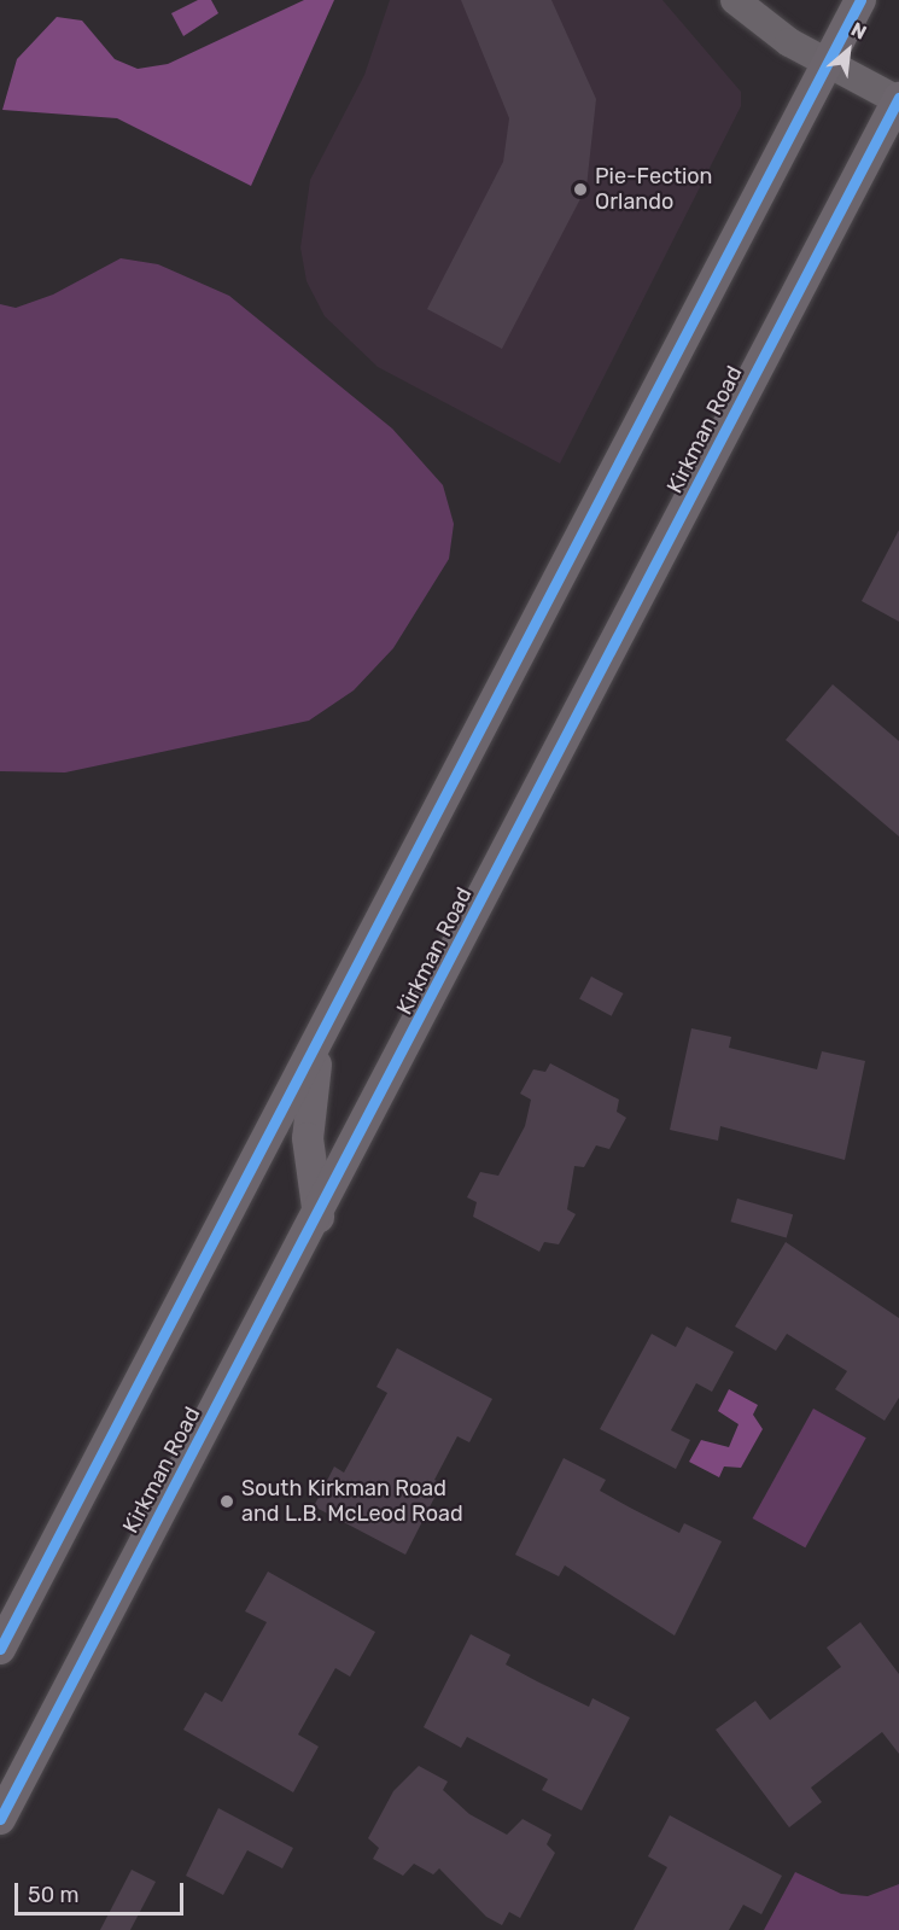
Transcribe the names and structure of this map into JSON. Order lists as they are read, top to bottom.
{
  "streets": {
    "main road": ["Kirkman Road"]
  },
  "places": ["Pie-Fection Orlando", "South Kirkman Road and L.B. McLeod Road"],
  "scale_bar": "50 m",
  "north": "top right"
}
